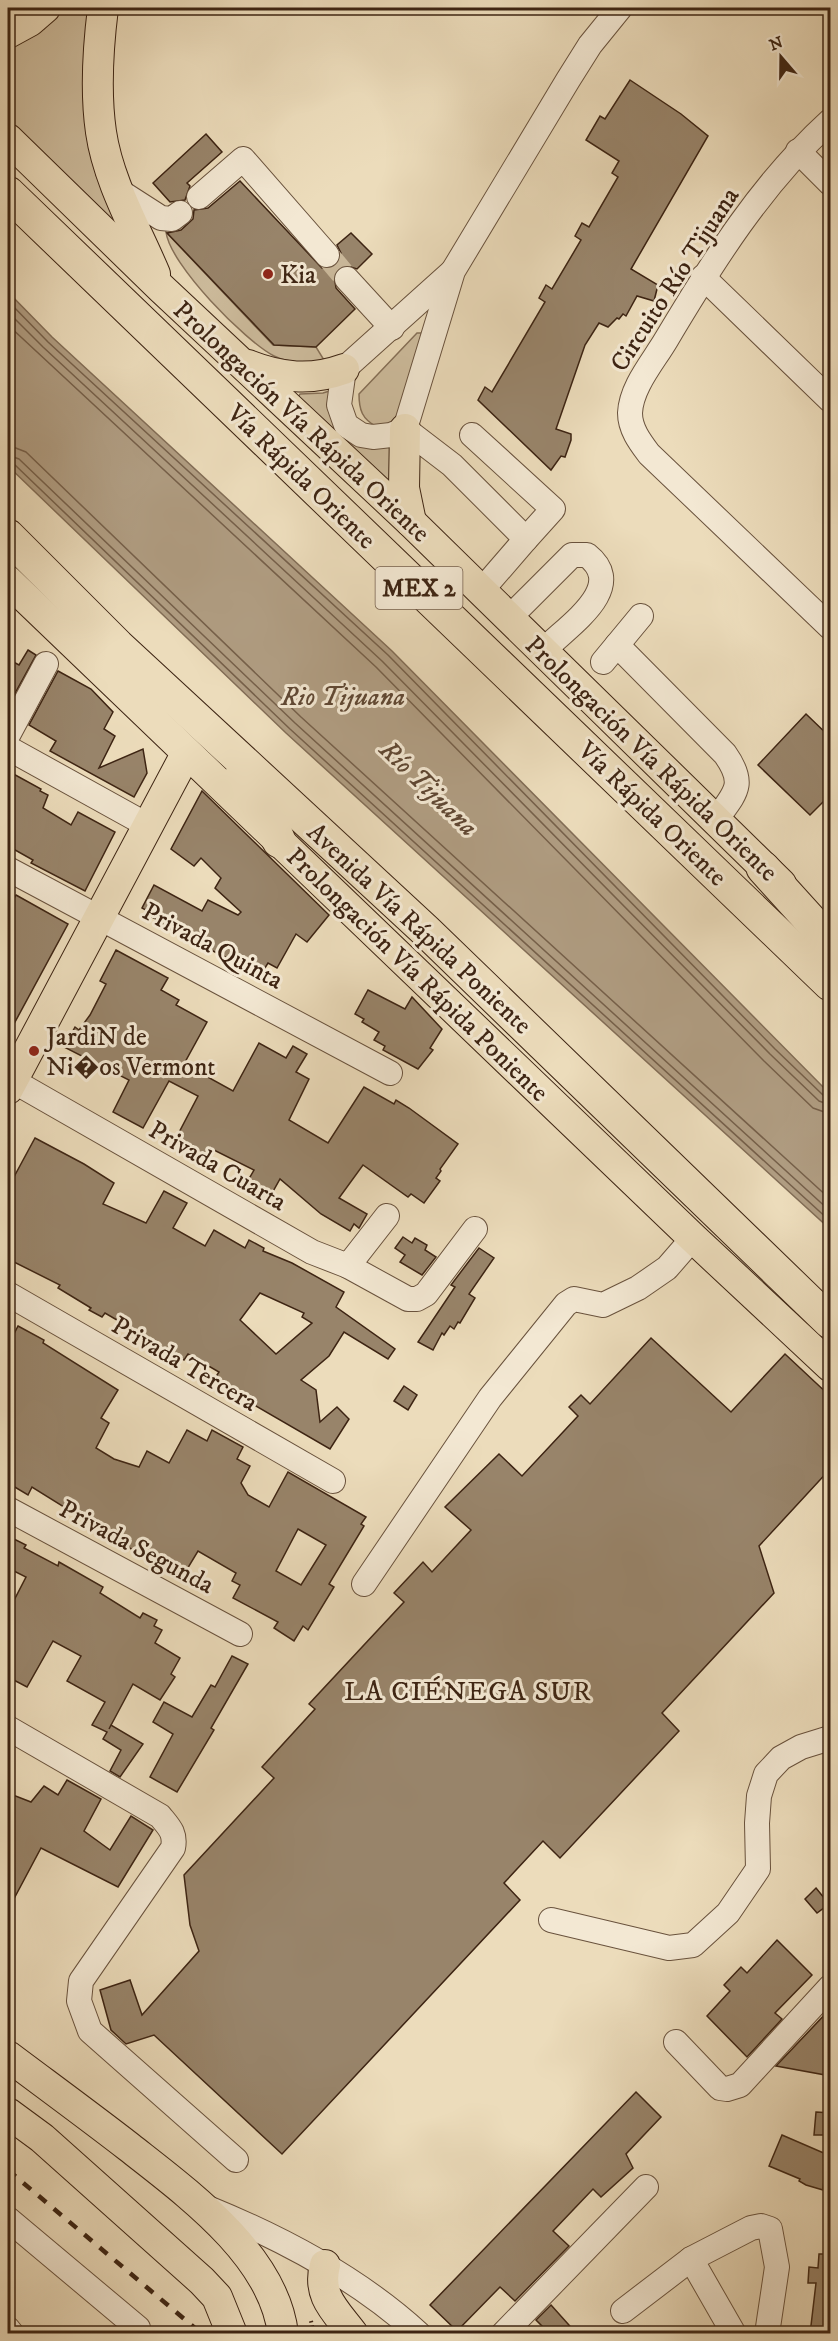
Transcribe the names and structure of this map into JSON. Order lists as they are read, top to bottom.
{
  "streets": {
    "highway": ["Vía Rápida Oriente", "MEX 2", "Avenida Vía Rápida Poniente"],
    "main road": ["Prolongación Vía Rápida Oriente", "Prolongación Vía Rápida Poniente"],
    "street": [
      "Circuito Río Tijuana",
      "Privada Quinta",
      "Privada Cuarta",
      "Privada Tercera",
      "Privada Segunda"
    ]
  },
  "districts": ["LA CIÉNEGA SUR"],
  "water": ["Rio Tijuana", "Río Tijuana"],
  "places": ["Kia", "JardiN de Ni�os Vermont"],
  "north": "top"
}
